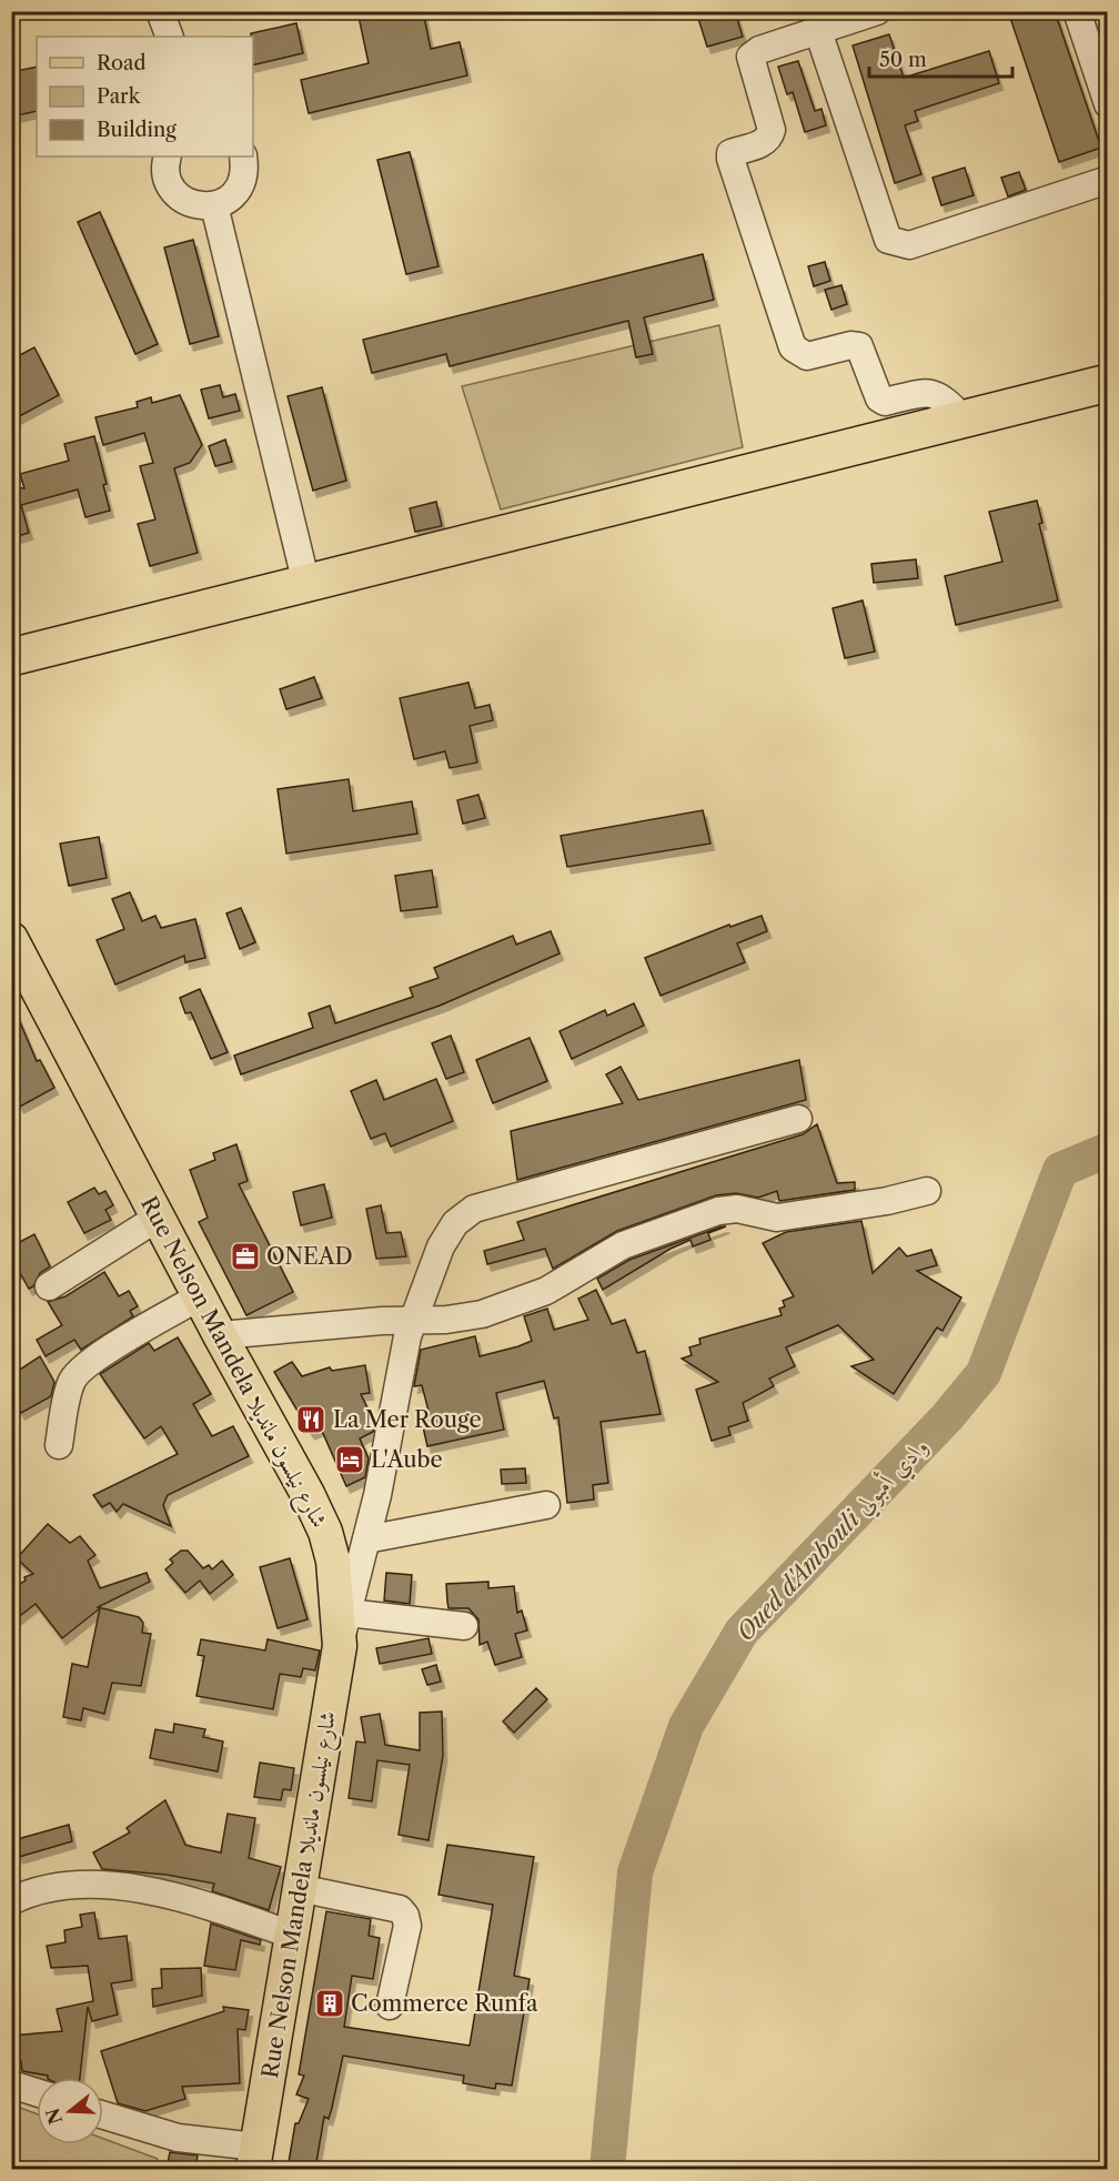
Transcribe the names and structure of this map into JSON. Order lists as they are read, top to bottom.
{
  "streets": {
    "main road": ["Rue Nelson Mandela شارع نيلسون مانديلا"]
  },
  "water": ["Oued d'Ambouli وادي أمبولي"],
  "places": {
    "office": ["ONEAD"],
    "restaurant": ["La Mer Rouge"],
    "hotel": ["L'Aube"],
    "building": ["Commerce Runfa"]
  },
  "legend": ["Road", "Park", "Building"],
  "scale_bar": "50 m",
  "north": "left"
}
